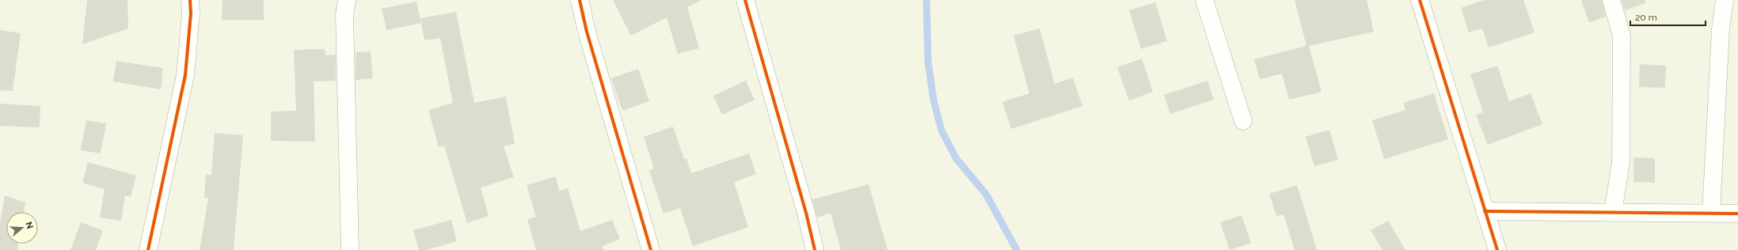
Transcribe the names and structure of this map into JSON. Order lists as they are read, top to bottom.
{
  "scale_bar": "20 m",
  "north": "right"
}
